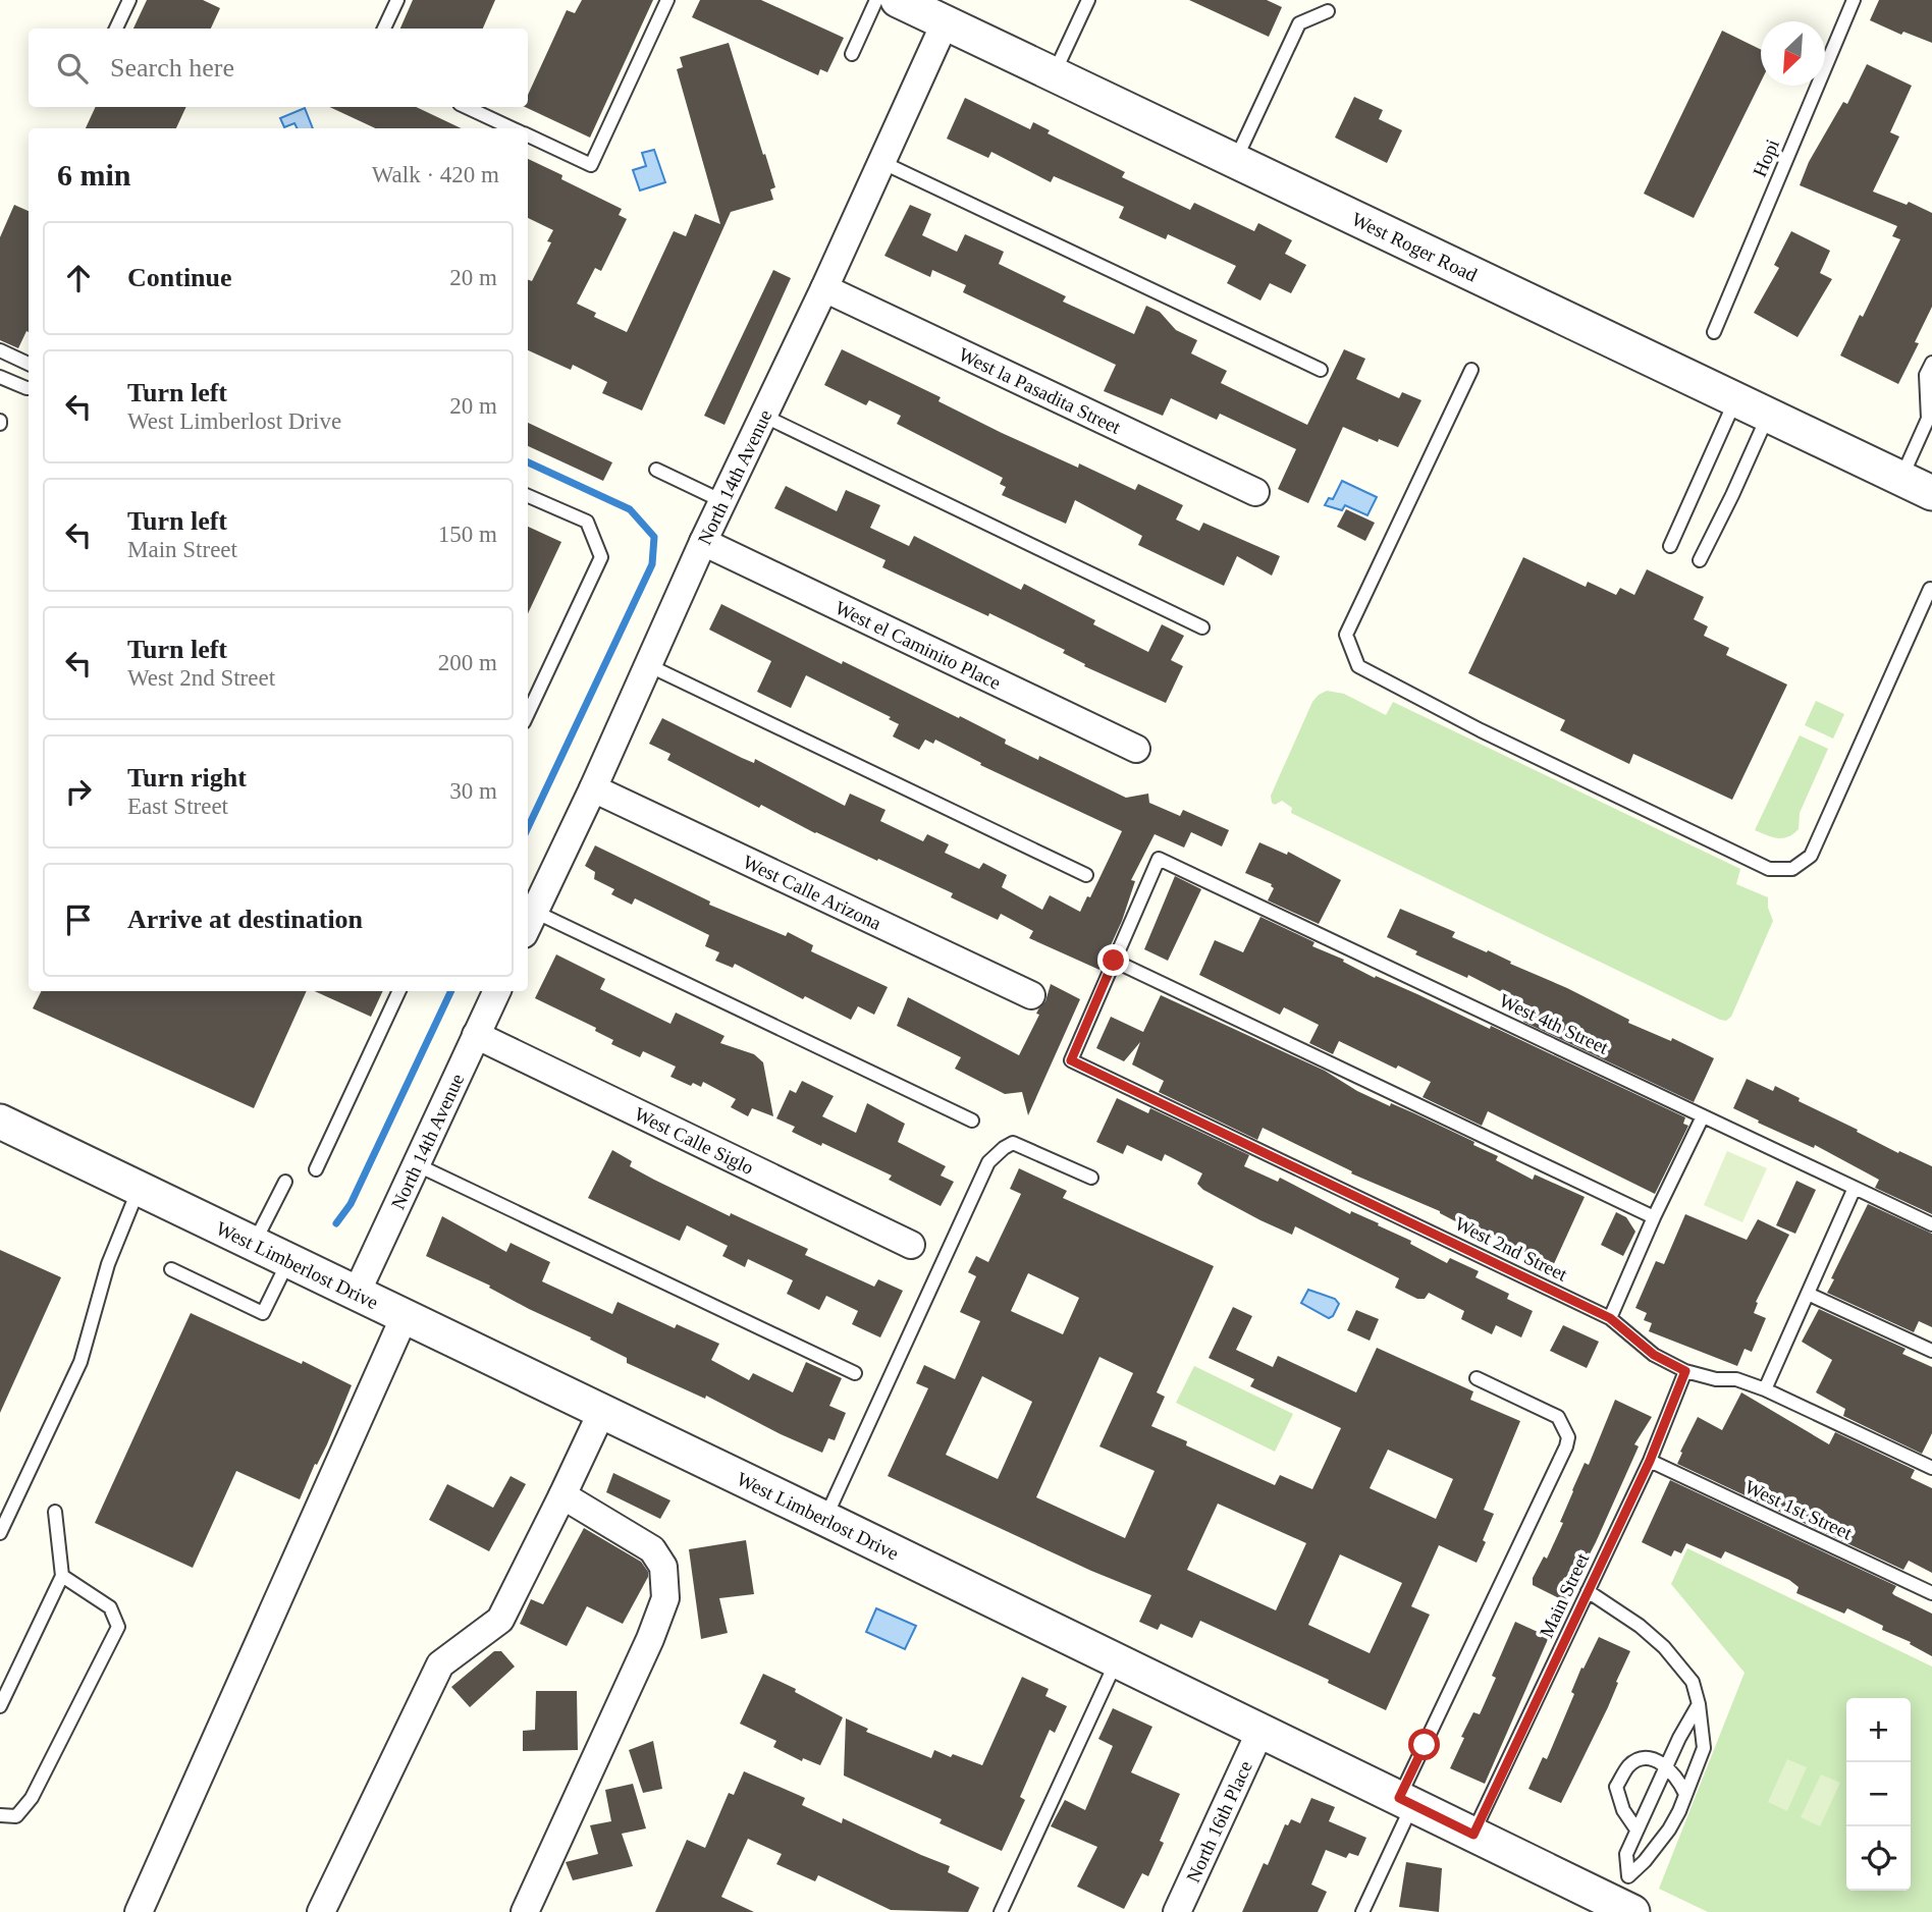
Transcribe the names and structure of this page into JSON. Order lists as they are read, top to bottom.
{
  "streets": {
    "street": [
      "West Roger Road",
      "West la Pasadita Street",
      "North 14th Avenue",
      "West el Caminito Place",
      "West Calle Arizona",
      "West Calle Siglo",
      "West Limberlost Drive",
      "North 16th Place"
    ],
    "lane": [
      "Hopi",
      "West 4th Street",
      "West 2nd Street",
      "West 1st Street",
      "Main Street"
    ]
  },
  "crossings": [
    ["West Roger Road", "North 14th Avenue"],
    ["West la Pasadita Street", "North 14th Avenue"],
    ["North 14th Avenue", "West el Caminito Place"],
    ["North 14th Avenue", "West Calle Arizona"],
    ["North 14th Avenue", "West Calle Siglo"],
    ["North 14th Avenue", "West Limberlost Drive"],
    ["West 4th Street", "West 2nd Street"],
    ["West 2nd Street", "Main Street"],
    ["West Limberlost Drive", "Main Street"],
    ["West Limberlost Drive", "North 16th Place"],
    ["West 1st Street", "Main Street"]
  ],
  "north": "bottom left",
  "page": {
    "search": "Search here",
    "heading": ["6 min", "Walk · 420 m"],
    "list": [
      ["Continue", "20 m"],
      ["Turn left", "West Limberlost Drive", "20 m"],
      ["Turn left", "Main Street", "150 m"],
      ["Turn left", "West 2nd Street", "200 m"],
      ["Turn right", "East Street", "30 m"],
      "Arrive at destination"
    ],
    "map_buttons": ["+", "−"]
  }
}
